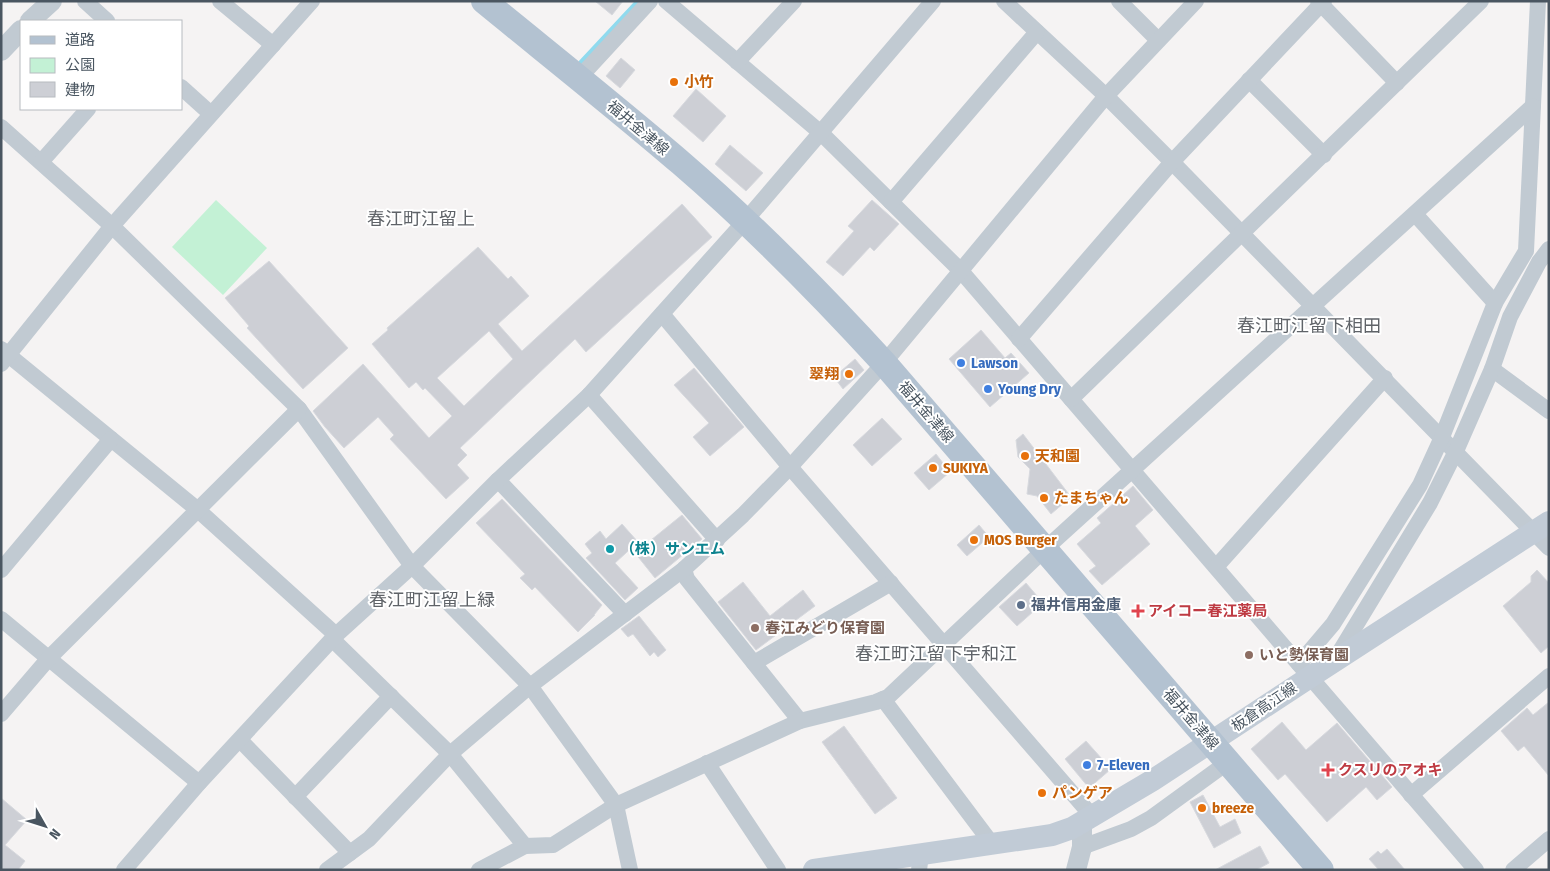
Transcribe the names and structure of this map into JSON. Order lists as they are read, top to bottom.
{
  "streets": {
    "main road": ["福井金津線", "板倉高江線"]
  },
  "crossings": [
    ["福井金津線", "板倉高江線"]
  ],
  "districts": [
    "春江町江留上",
    "春江町江留下相田",
    "春江町江留上緑",
    "春江町江留下宇和江"
  ],
  "places": {
    "other": [
      "小竹",
      "Lawson",
      "翠翔",
      "Young Dry",
      "天和園",
      "SUKIYA",
      "たまちゃん",
      "MOS Burger",
      "（株）サンエム",
      "福井信用金庫",
      "春江みどり保育園",
      "いと勢保育園",
      "7-Eleven",
      "パンゲア",
      "breeze"
    ],
    "health": ["アイコー春江薬局", "クスリのアオキ"]
  },
  "legend": ["道路", "公園", "建物"],
  "north": "bottom right"
}
